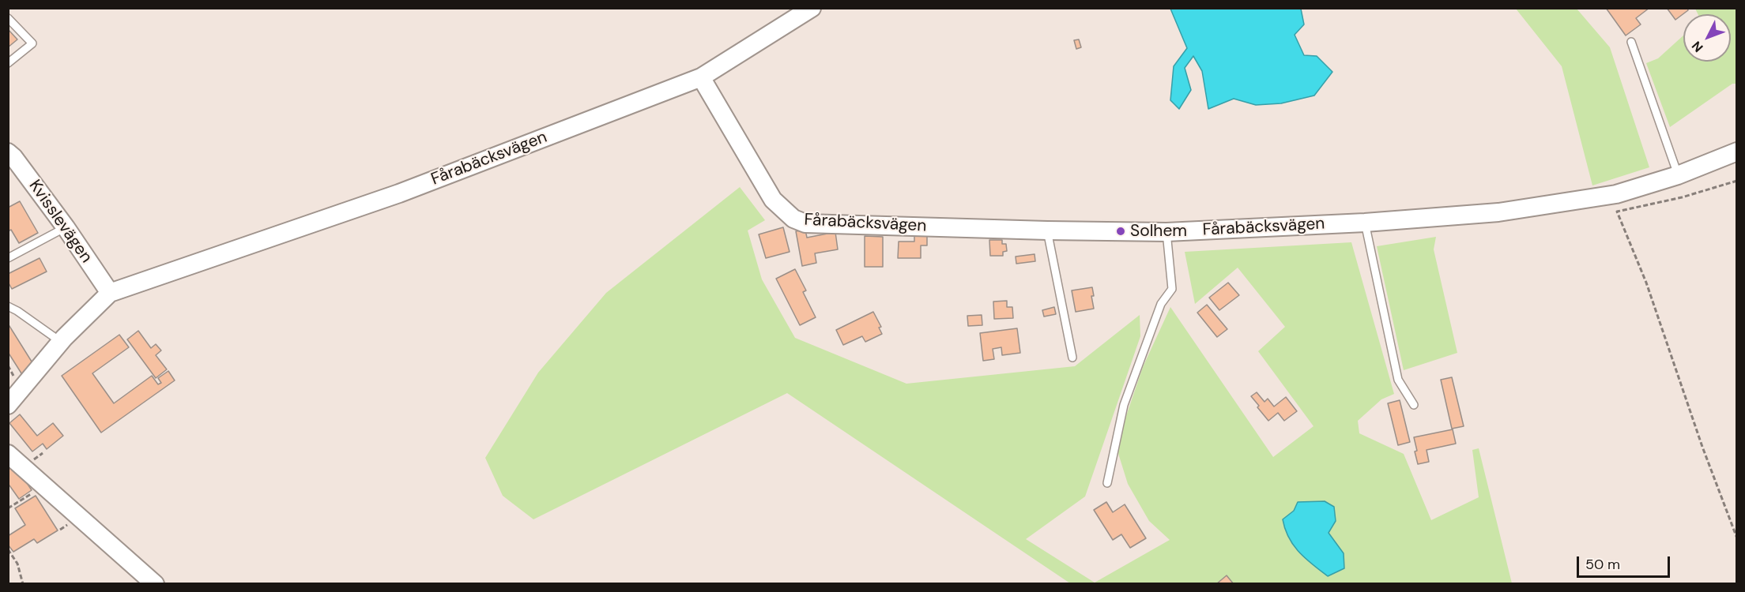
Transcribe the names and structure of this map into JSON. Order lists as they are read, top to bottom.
{
  "streets": {
    "street": ["Fårabäcksvägen", "Kvisslevägen"]
  },
  "crossings": [
    ["Fårabäcksvägen", "Kvisslevägen"]
  ],
  "places": ["Solhem"],
  "scale_bar": "50 m",
  "north": "bottom left"
}
